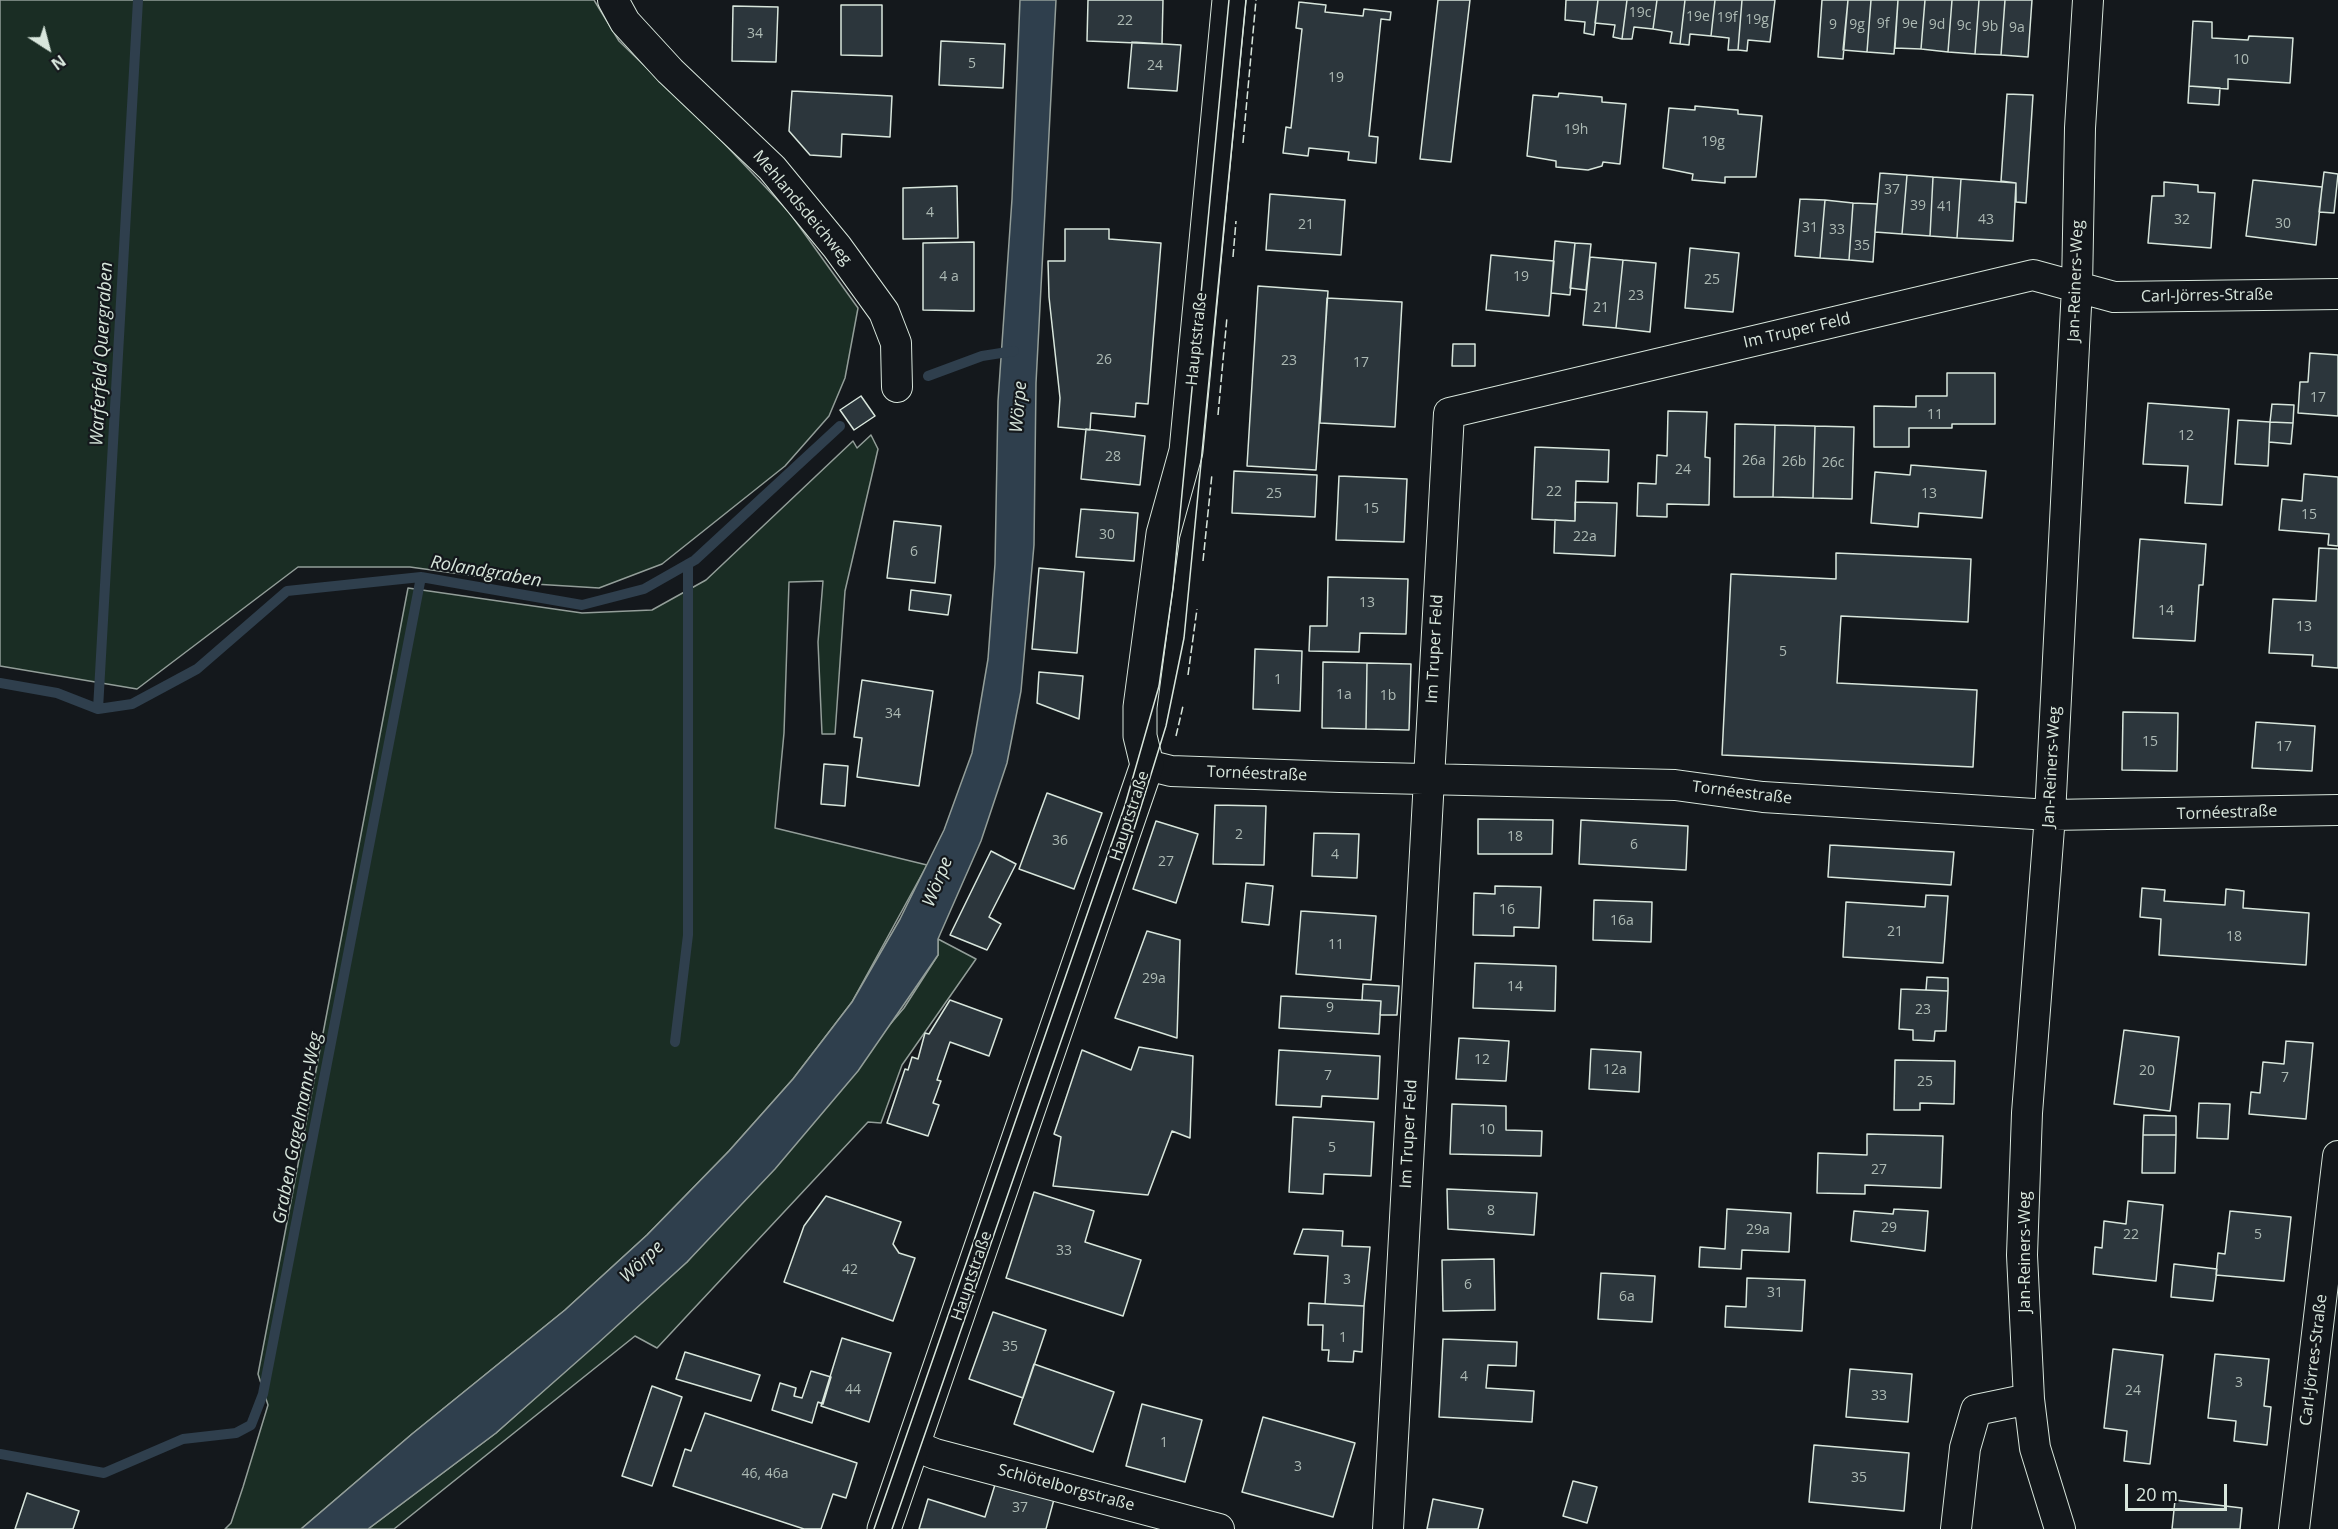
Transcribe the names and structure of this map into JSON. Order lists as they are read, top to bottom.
{
  "streets": {
    "street": [
      "Mehlandsdeichweg",
      "Jan-Reiners-Weg",
      "Carl-Jörres-Straße",
      "Im Truper Feld",
      "Hauptstraße",
      "Tornéestraße",
      "Schlötelborgstraße"
    ]
  },
  "crossings": [
    ["Jan-Reiners-Weg", "Carl-Jörres-Straße"],
    ["Jan-Reiners-Weg", "Im Truper Feld"],
    ["Jan-Reiners-Weg", "Tornéestraße"],
    ["Carl-Jörres-Straße", "Im Truper Feld"],
    ["Im Truper Feld", "Tornéestraße"],
    ["Hauptstraße", "Tornéestraße"],
    ["Hauptstraße", "Schlötelborgstraße"]
  ],
  "water": [
    "Warferfeld Quergraben",
    "Wörpe",
    "Rolandgraben",
    "Graben Gagelmann-Weg"
  ],
  "house_numbers": [
    "19c",
    "19e",
    "19f",
    "19g",
    "22",
    "9f",
    "9e",
    "9",
    "9g",
    "9d",
    "9c",
    "9b",
    "9a",
    "34",
    "10",
    "5",
    "24",
    "19",
    "19h",
    "19g",
    "37",
    "39",
    "41",
    "4",
    "43",
    "32",
    "30",
    "21",
    "31",
    "33",
    "35",
    "4 a",
    "19",
    "25",
    "23",
    "21",
    "26",
    "23",
    "17",
    "17",
    "11",
    "12",
    "28",
    "26a",
    "26b",
    "26c",
    "24",
    "22",
    "25",
    "13",
    "15",
    "15",
    "30",
    "22a",
    "6",
    "13",
    "14",
    "13",
    "5",
    "1",
    "1a",
    "1b",
    "34",
    "15",
    "17",
    "2",
    "18",
    "36",
    "6",
    "4",
    "27",
    "16",
    "16a",
    "21",
    "18",
    "11",
    "29a",
    "14",
    "9",
    "23",
    "12",
    "12a",
    "20",
    "7",
    "7",
    "25",
    "10",
    "5",
    "27",
    "8",
    "29",
    "29a",
    "22",
    "5",
    "33",
    "42",
    "3",
    "6",
    "31",
    "6a",
    "1",
    "35",
    "4",
    "3",
    "44",
    "24",
    "33",
    "1",
    "3",
    "46, 46a",
    "35",
    "37"
  ],
  "scale_bar": "20 m",
  "north": "bottom right"
}
